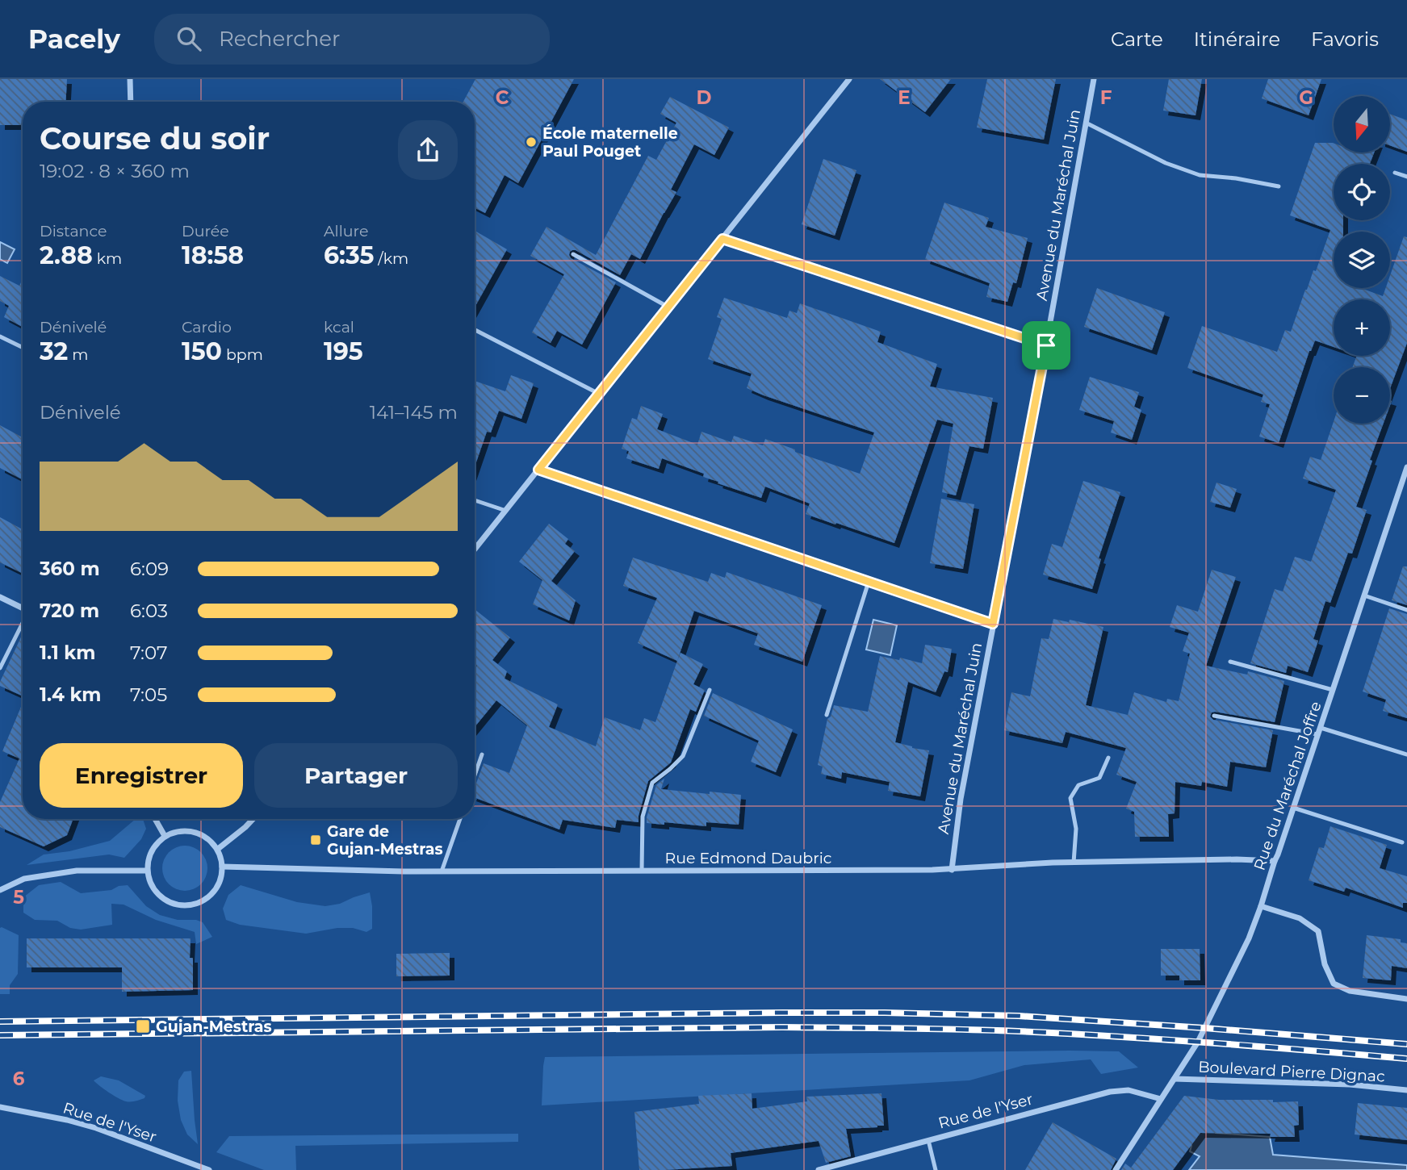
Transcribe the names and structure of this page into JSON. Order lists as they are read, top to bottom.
{
  "streets": {
    "street": [
      "Avenue du Maréchal Juin",
      "Rue du Maréchal Joffre",
      "Rue Edmond Daubric",
      "Boulevard Pierre Dignac",
      "Rue de l'Yser"
    ]
  },
  "crossings": [
    ["Avenue du Maréchal Juin", "Rue Edmond Daubric"],
    ["Rue du Maréchal Joffre", "Rue Edmond Daubric"],
    ["Rue du Maréchal Joffre", "Boulevard Pierre Dignac"],
    ["Rue du Maréchal Joffre", "Rue de l'Yser"]
  ],
  "places": {
    "other": ["École maternelle Paul Pouget"],
    "transit": ["Gare de Gujan-Mestras", "Gujan-Mestras"]
  },
  "north": "bottom",
  "page": {
    "header": "Pacely",
    "search": "Rechercher",
    "nav": ["Carte", "Itinéraire", "Favoris"],
    "map_buttons": ["+", "−"],
    "heading": ["Course du soir", "19:02 · 8 × 360 m"],
    "stats": [
      ["Distance", "2.88 km"],
      ["Durée", "18:58"],
      ["Allure", "6:35 /km"],
      ["Dénivelé", "32 m"],
      ["Cardio", "150 bpm"],
      ["kcal", "195"]
    ],
    "chart": ["Dénivelé", "141–145 m"],
    "list": [
      {
        "name": "360 m",
        "note": "6:09"
      },
      {
        "name": "720 m",
        "note": "6:03"
      },
      {
        "name": "1.1 km",
        "note": "7:07"
      },
      {
        "name": "1.4 km",
        "note": "7:05"
      }
    ],
    "buttons": ["Enregistrer", "Partager"]
  },
  "grid": {
    "columns": [
      "C",
      "D",
      "E",
      "F",
      "G"
    ],
    "rows": ["5", "6"]
  }
}
